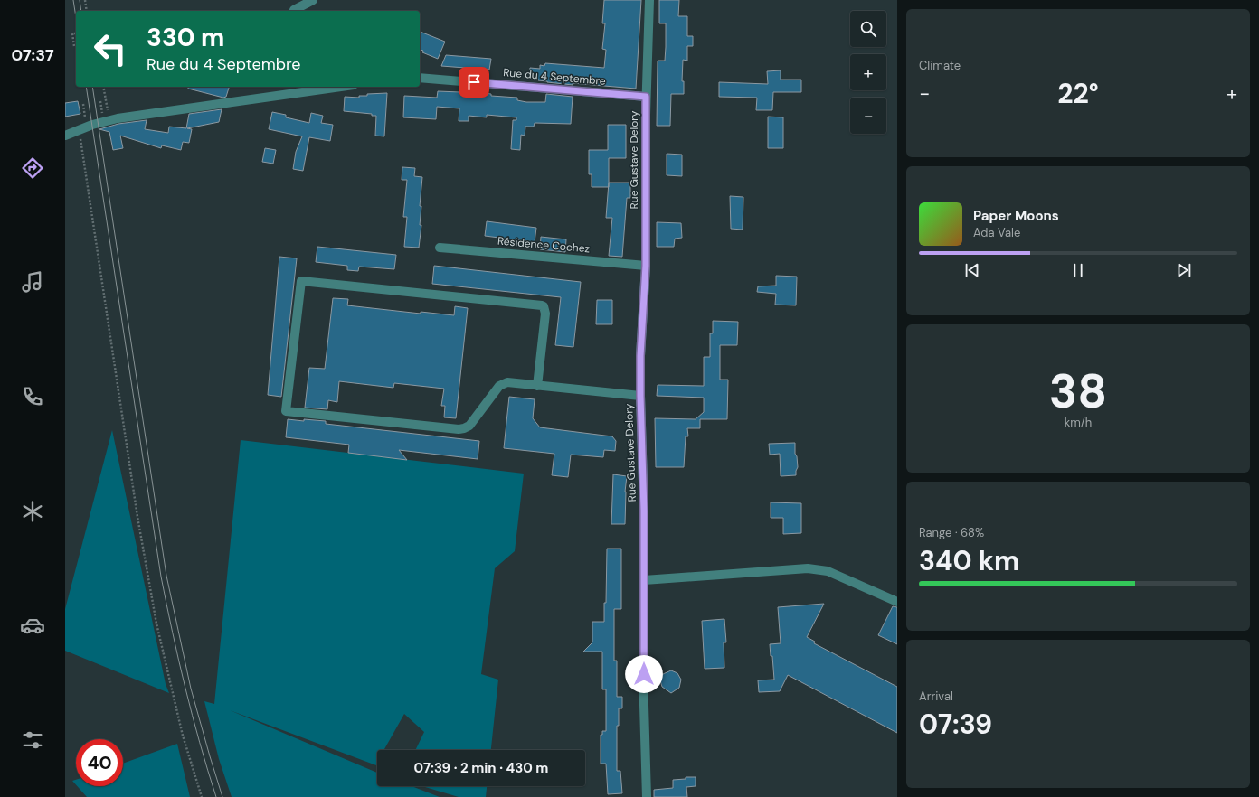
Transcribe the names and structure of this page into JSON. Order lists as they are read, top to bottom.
{
  "streets": {
    "street": ["Rue du 4 Septembre", "Rue Gustave Delory", "Résidence Cochez"]
  },
  "crossings": [
    ["Rue du 4 Septembre", "Rue Gustave Delory"],
    ["Rue Gustave Delory", "Résidence Cochez"]
  ],
  "page": {
    "tabs": "07:37",
    "tile": [
      "Climate",
      ["38", "km/h"],
      ["Range · 68%", "340 km"],
      ["Arrival", "07:39"]
    ],
    "map_buttons": ["+", "−"],
    "turn": ["330 m", "Rue du 4 Septembre"],
    "heat": ["−", "22°", "+"],
    "song": ["Paper Moons", "Ada Vale"],
    "limit": "40",
    "trip": "07:39 · 2 min · 430 m"
  }
}
